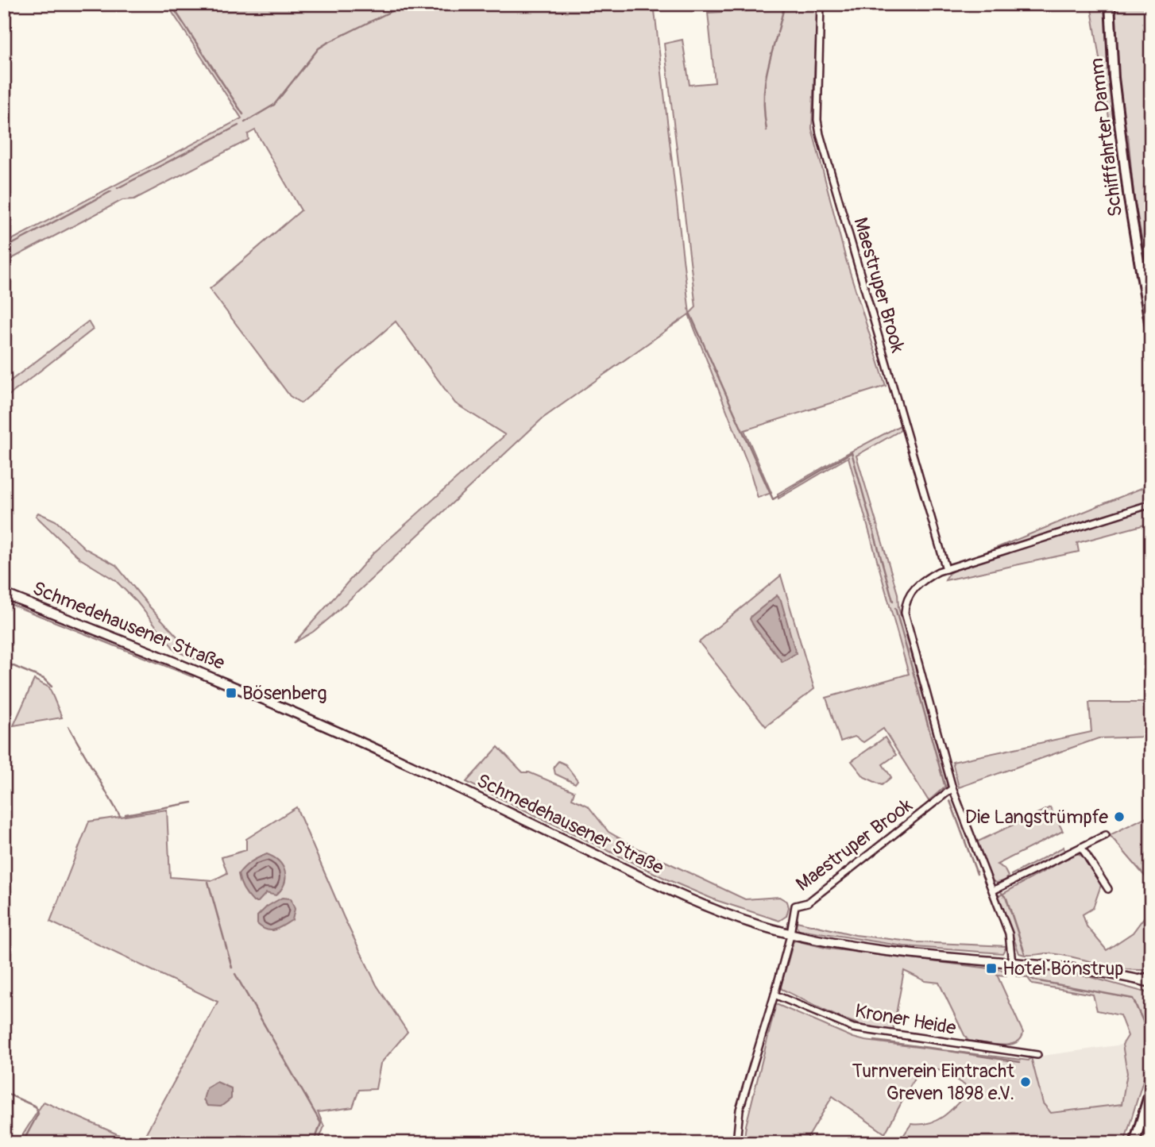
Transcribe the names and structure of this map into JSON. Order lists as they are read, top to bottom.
{
  "streets": {
    "main road": ["Schifffahrter Damm", "Schmedehausener Straße"],
    "street": ["Maestruper Brook", "Kroner Heide"]
  },
  "crossings": [
    ["Maestruper Brook", "Schmedehausener Straße"]
  ],
  "places": {
    "transit": ["Bösenberg", "Hotel Bönstrup"],
    "other": ["Die Langstrümpfe", "Turnverein Eintracht Greven 1898 e.V."]
  }
}
